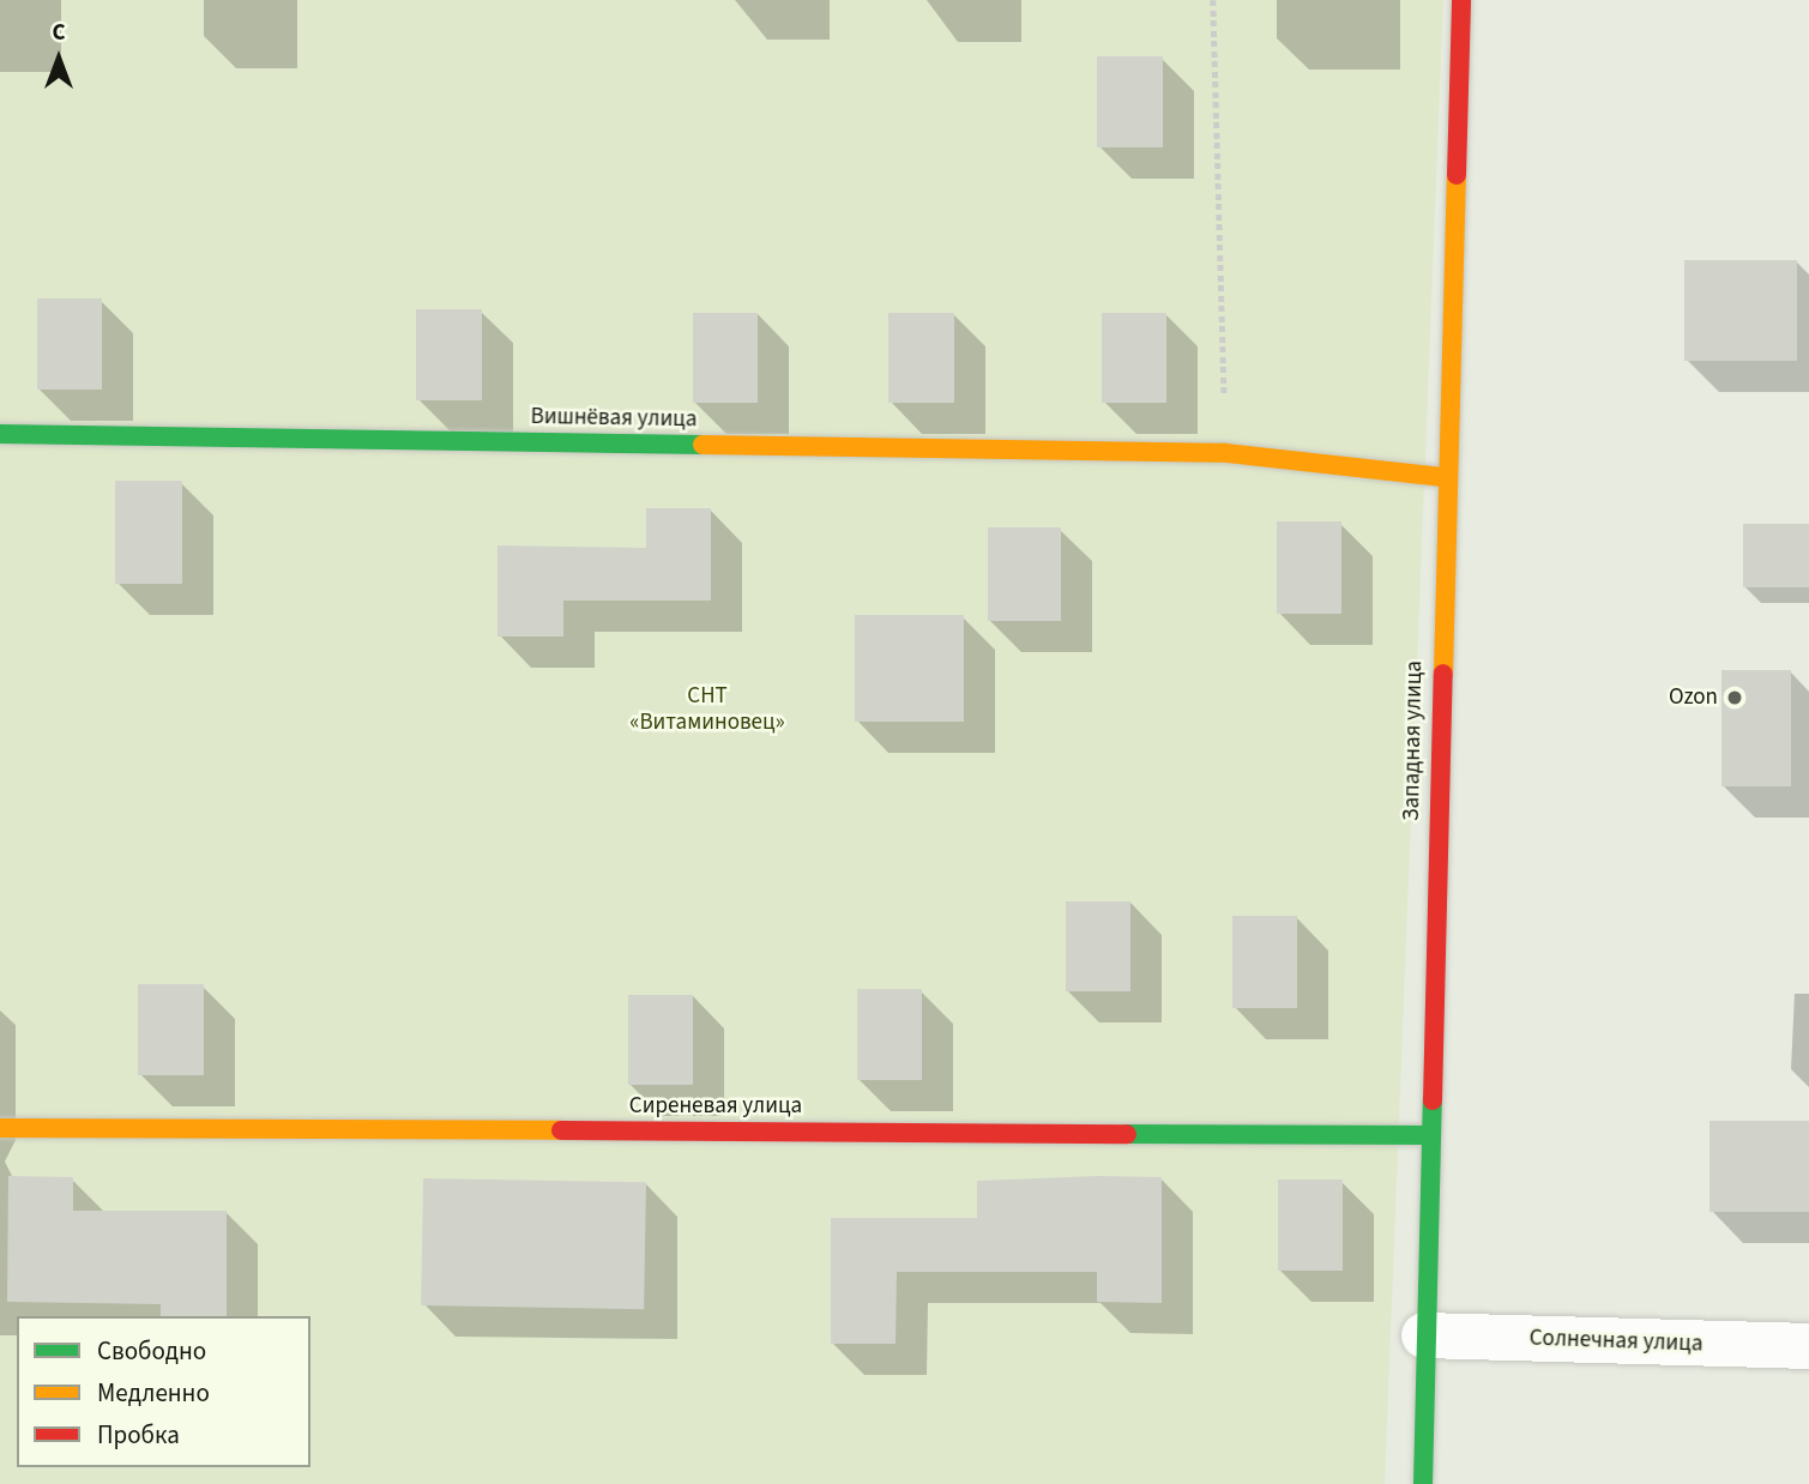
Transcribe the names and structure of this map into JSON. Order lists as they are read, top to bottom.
{
  "streets": {
    "street": [
      "Вишнёвая улица",
      "Западная улица",
      "Сиреневая улица",
      "Солнечная улица"
    ]
  },
  "crossings": [
    ["Вишнёвая улица", "Западная улица"],
    ["Западная улица", "Сиреневая улица"],
    ["Западная улица", "Солнечная улица"]
  ],
  "parks": ["СНТ «Витаминовец»"],
  "places": ["Ozon"],
  "legend": ["Свободно", "Медленно", "Пробка"],
  "north": "top"
}
